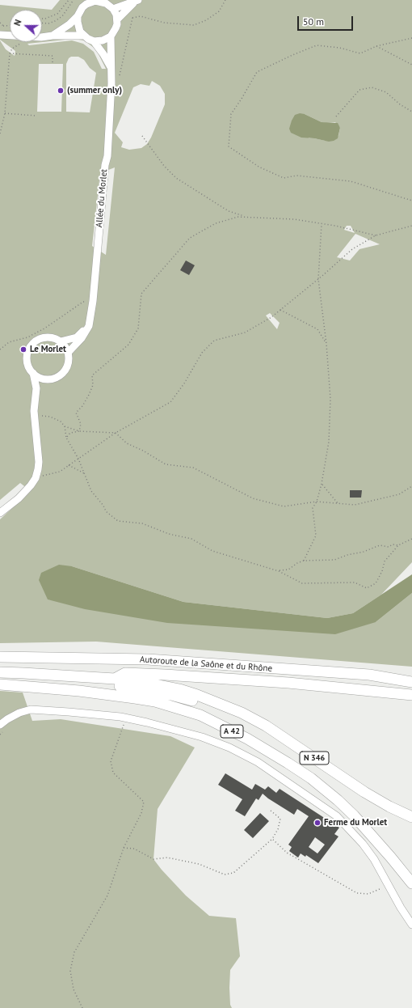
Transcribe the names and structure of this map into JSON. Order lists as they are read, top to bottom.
{
  "streets": {
    "highway": ["Autoroute de la Saône et du Rhône", "A 42", "N 346"],
    "street": ["Allée du Morlet"]
  },
  "places": ["(summer only)", "Le Morlet", "Ferme du Morlet"],
  "scale_bar": "50 m",
  "north": "left"
}
